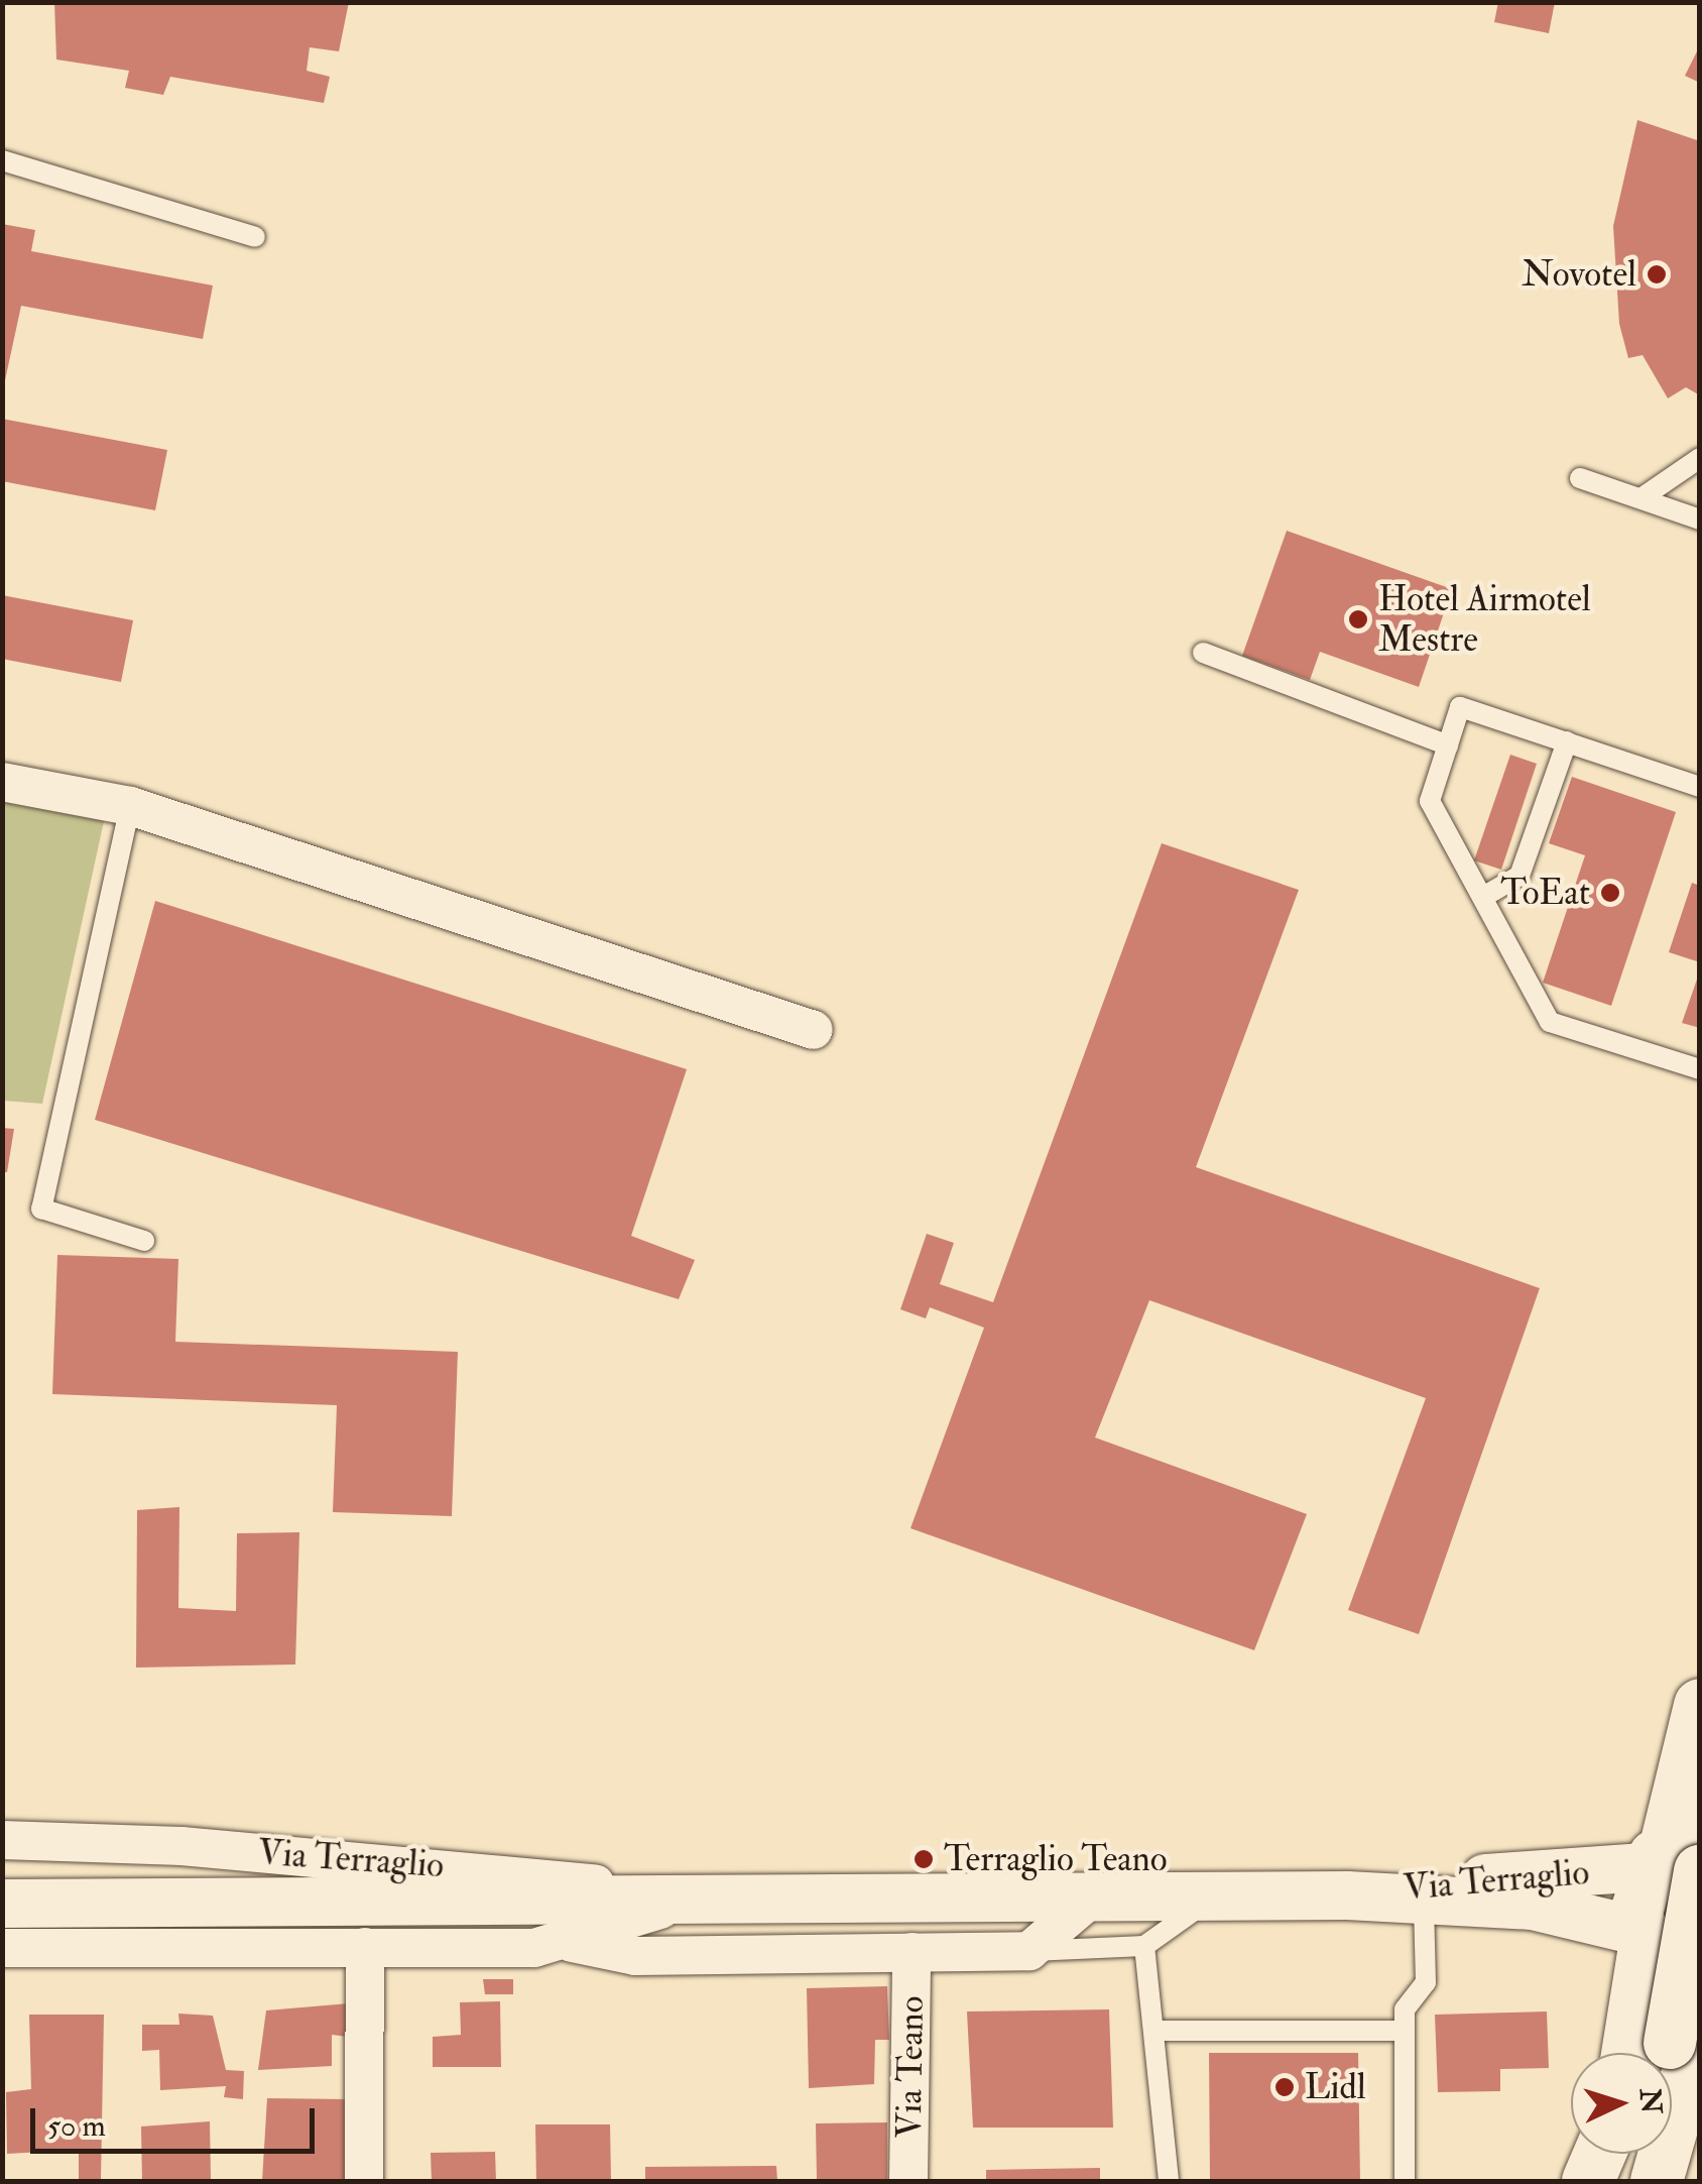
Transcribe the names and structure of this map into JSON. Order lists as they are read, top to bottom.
{
  "streets": {
    "street": ["Via Terraglio", "Via Teano"]
  },
  "crossings": [
    ["Via Terraglio", "Via Teano"]
  ],
  "places": [
    "Novotel",
    "Hotel Airmotel Mestre",
    "ToEat",
    "Terraglio Teano",
    "Lidl"
  ],
  "scale_bar": "50 m",
  "north": "right"
}
